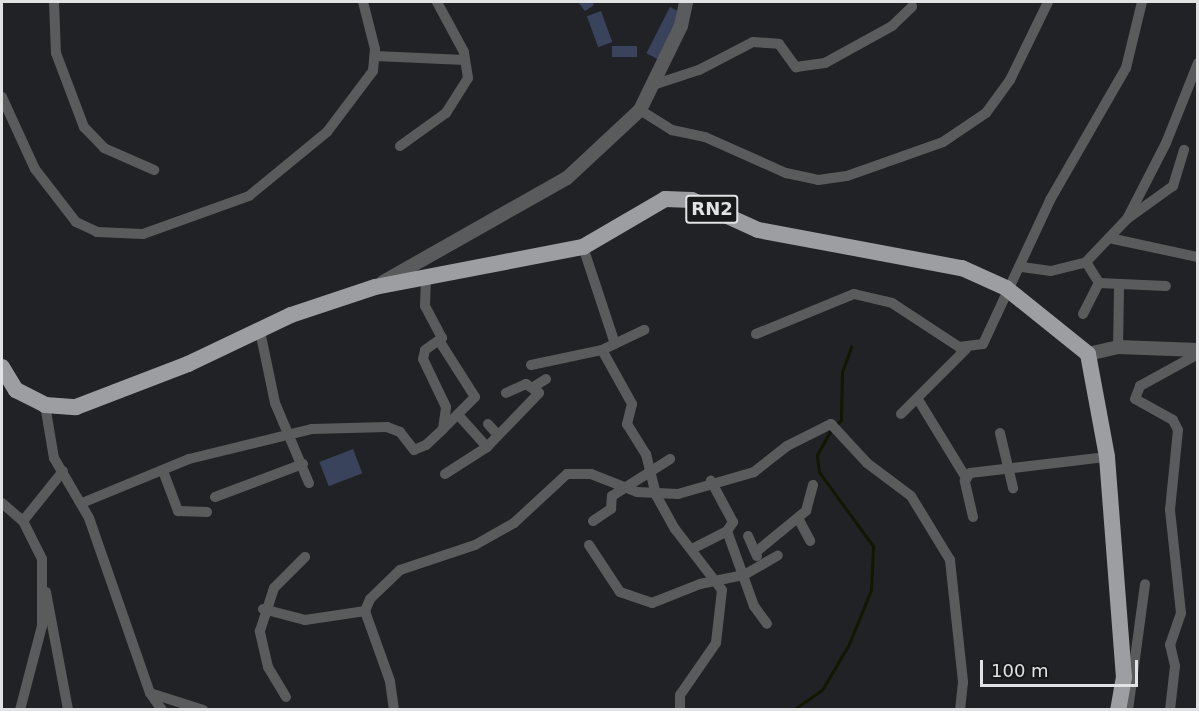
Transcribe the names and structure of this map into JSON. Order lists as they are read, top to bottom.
{
  "streets": {
    "highway": ["RN2"]
  },
  "scale_bar": "100 m"
}
